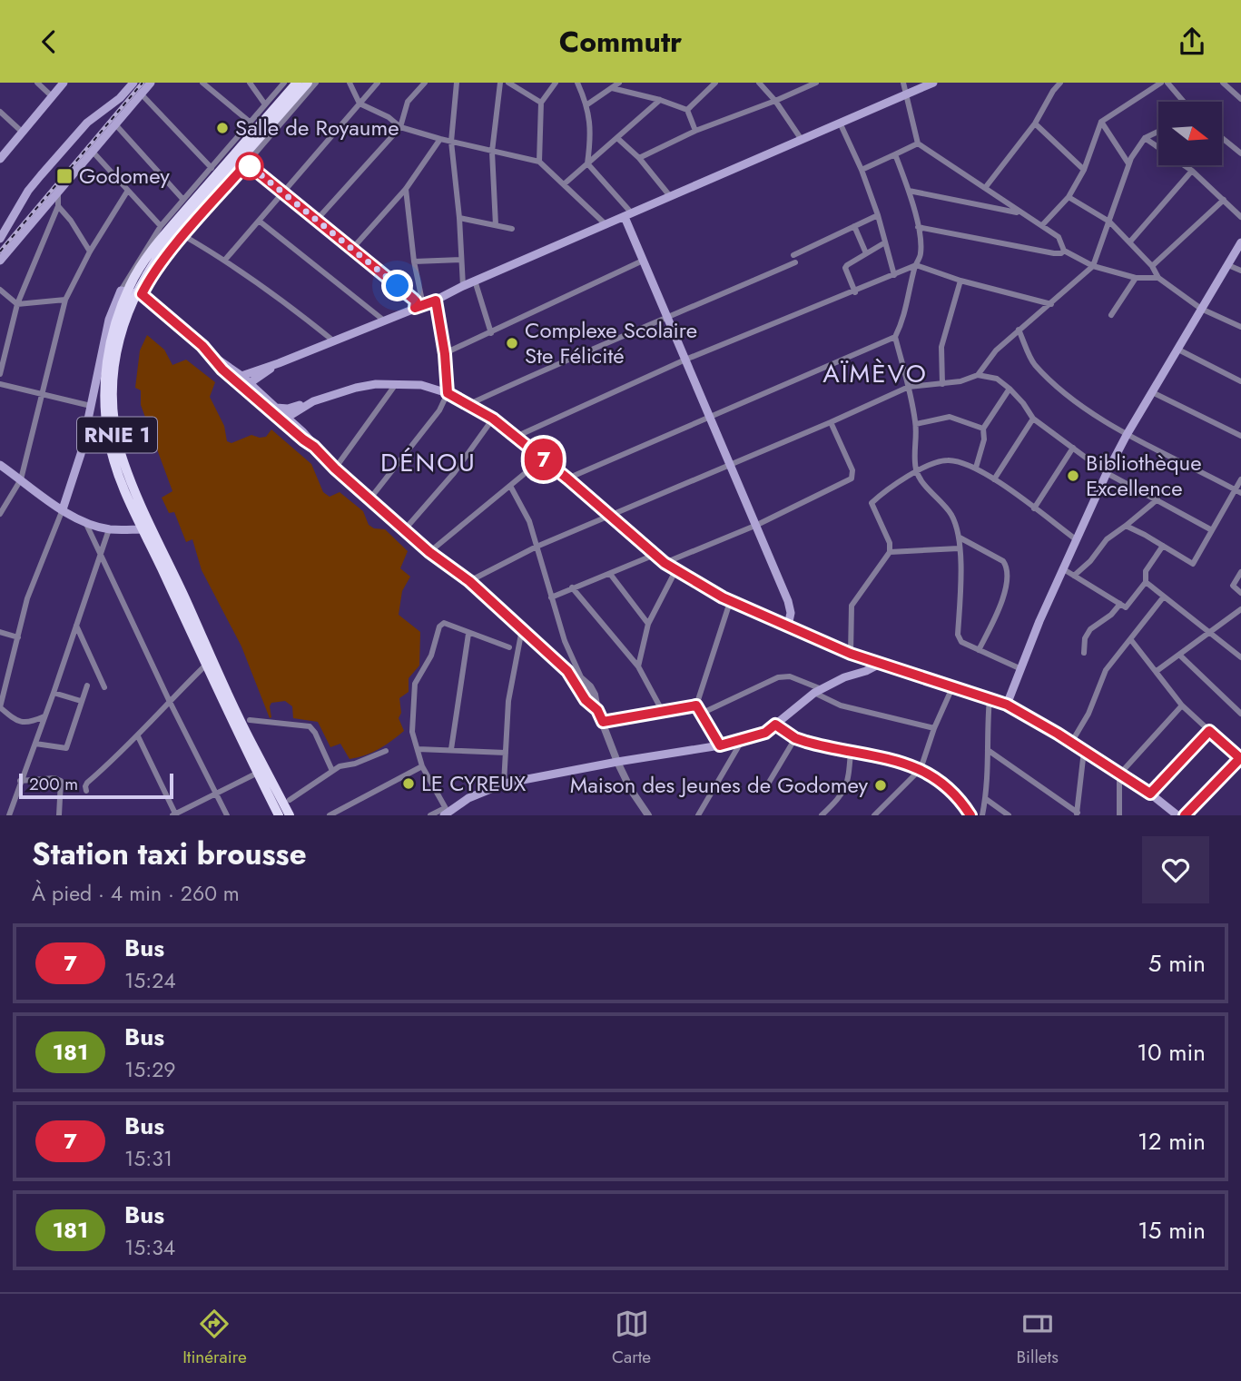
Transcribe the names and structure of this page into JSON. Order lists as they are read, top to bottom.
{
  "streets": {
    "highway": ["RNIE 1"]
  },
  "districts": ["AÏMÈVO", "DÉNOU"],
  "places": {
    "other": [
      "Salle de Royaume",
      "Complexe Scolaire Ste Félicité",
      "Bibliothèque Excellence",
      "LE CYREUX",
      "Maison des Jeunes de Godomey"
    ],
    "transit": ["Godomey"]
  },
  "lines": ["bus line 7"],
  "scale_bar": "200 m",
  "north": "right",
  "page": {
    "header": "Commutr",
    "on_map": "7",
    "scale": "200 m",
    "heading": ["Station taxi brousse", "À pied · 4 min · 260 m"],
    "list": [
      {
        "mark": "7",
        "name": "Bus",
        "note": "15:24",
        "value": "5 min"
      },
      {
        "mark": "181",
        "name": "Bus",
        "note": "15:29",
        "value": "10 min"
      },
      {
        "mark": "7",
        "name": "Bus",
        "note": "15:31",
        "value": "12 min"
      },
      {
        "mark": "181",
        "name": "Bus",
        "note": "15:34",
        "value": "15 min"
      }
    ],
    "tabs": ["Itinéraire", "Carte", "Billets"]
  }
}
